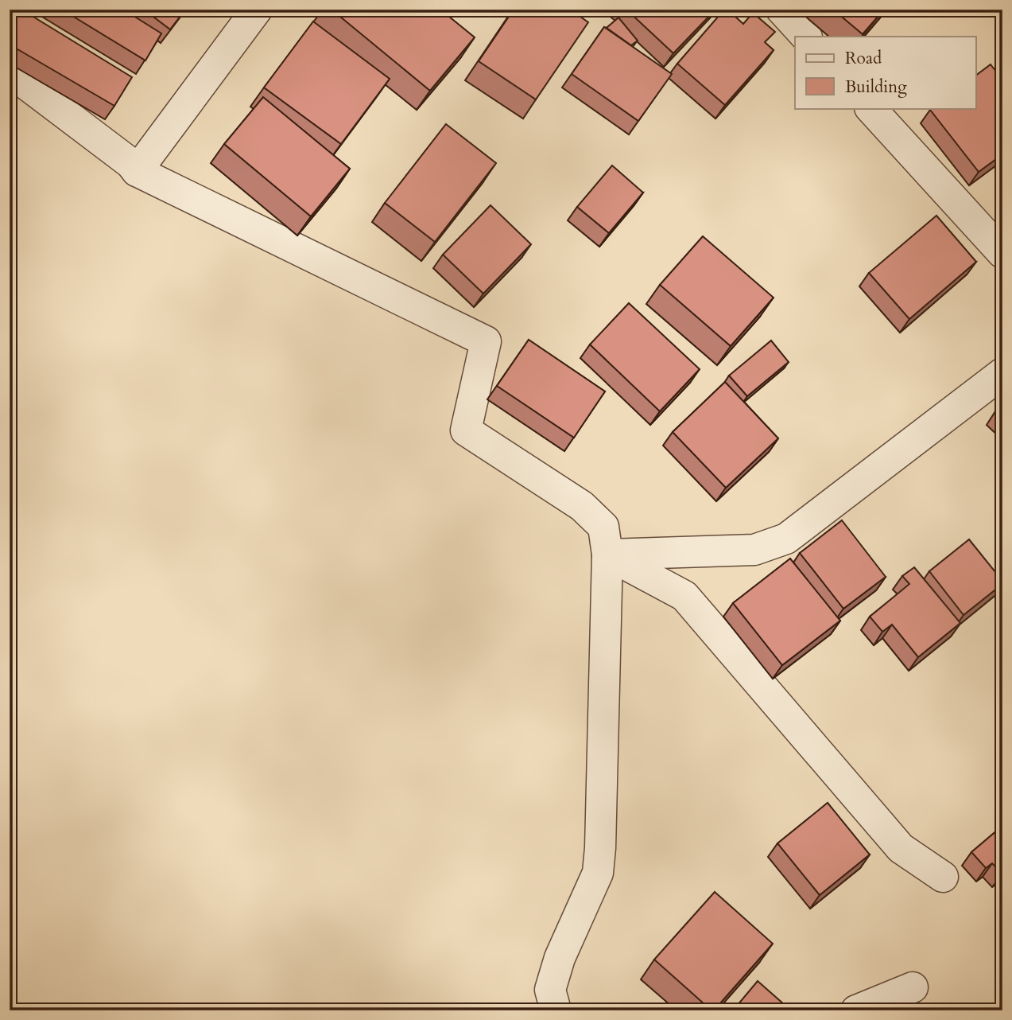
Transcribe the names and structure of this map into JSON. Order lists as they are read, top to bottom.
{
  "legend": ["Road", "Building"]
}
